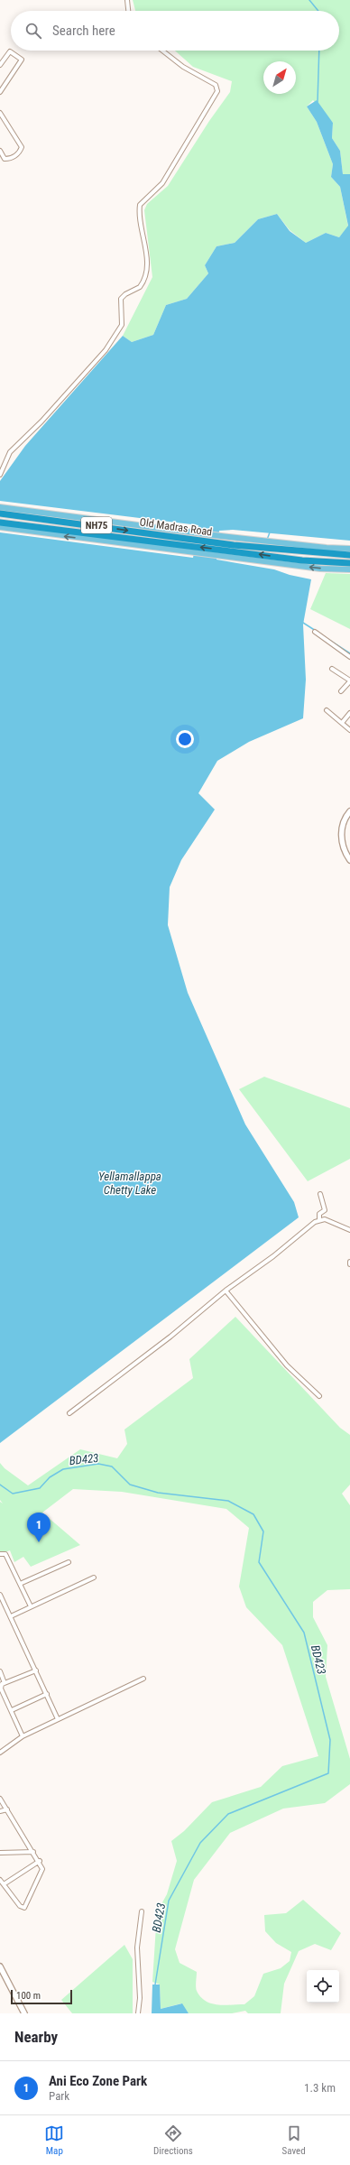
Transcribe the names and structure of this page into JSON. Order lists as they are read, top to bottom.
{
  "streets": {
    "highway": ["NH75", "Old Madras Road"]
  },
  "water": ["Yellamallappa Chetty Lake", "BD423"],
  "scale_bar": "100 m",
  "north": "top right",
  "page": {
    "search": "Search here",
    "pins": "1",
    "scale": "100 m",
    "heading": "Nearby",
    "list": [
      {
        "mark": "1",
        "name": "Ani Eco Zone Park",
        "note": "Park",
        "value": "1.3 km"
      }
    ],
    "nav": ["Map", "Directions", "Saved"]
  }
}
